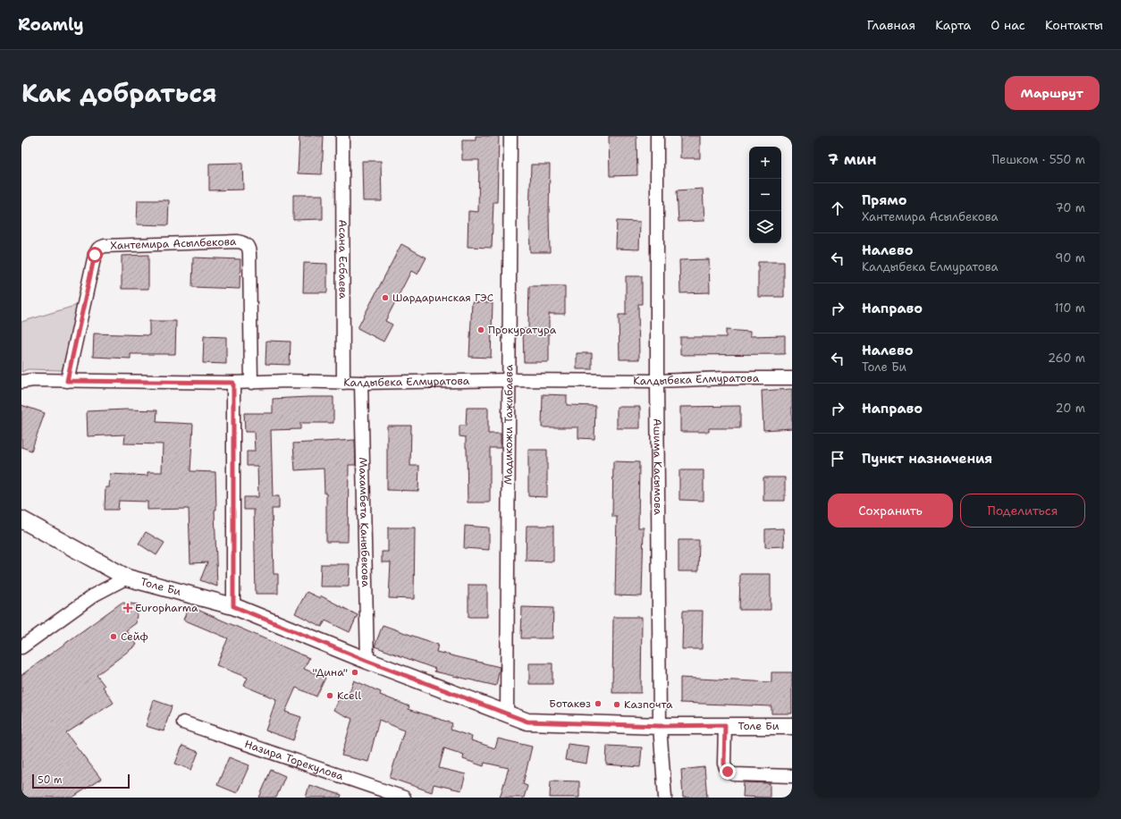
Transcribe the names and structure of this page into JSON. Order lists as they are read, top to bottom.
{
  "streets": {
    "street": [
      "Хантемира Асылбекова",
      "Асана Есбаева",
      "Калдыбека Елмуратова",
      "Мадикожи Тажибаева",
      "Ашима Касымова",
      "Махамбета Каныбекова",
      "Толе Би",
      "Назира Торекулова"
    ]
  },
  "crossings": [
    ["Хантемира Асылбекова", "Калдыбека Елмуратова"],
    ["Асана Есбаева", "Калдыбека Елмуратова"],
    ["Калдыбека Елмуратова", "Мадикожи Тажибаева"],
    ["Калдыбека Елмуратова", "Ашима Касымова"],
    ["Калдыбека Елмуратова", "Махамбета Каныбекова"],
    ["Мадикожи Тажибаева", "Толе Би"],
    ["Ашима Касымова", "Толе Би"],
    ["Махамбета Каныбекова", "Толе Би"]
  ],
  "places": {
    "other": [
      "Шардаринская ГЭС",
      "Прокуратура",
      "Сейф",
      "\"Дина\"",
      "Kcell",
      "Ботакөз",
      "Казпочта"
    ],
    "health": ["Europharma"]
  },
  "scale_bar": "50 m",
  "page": {
    "header": "Roamly",
    "nav": [
      "Главная",
      "Карта",
      "О нас",
      "Контакты"
    ],
    "title": "Как добраться",
    "buttons": [
      "Маршрут",
      ["Сохранить", "Поделиться"]
    ],
    "heading": ["7 мин", "Пешком · 550 m"],
    "map_buttons": ["+", "−"],
    "list": [
      ["Прямо", "Хантемира Асылбекова", "70 m"],
      ["Налево", "Калдыбека Елмуратова", "90 m"],
      ["Направо", "110 m"],
      ["Налево", "Толе Би", "260 m"],
      ["Направо", "20 m"],
      "Пункт назначения"
    ],
    "scale": "50 m"
  }
}
